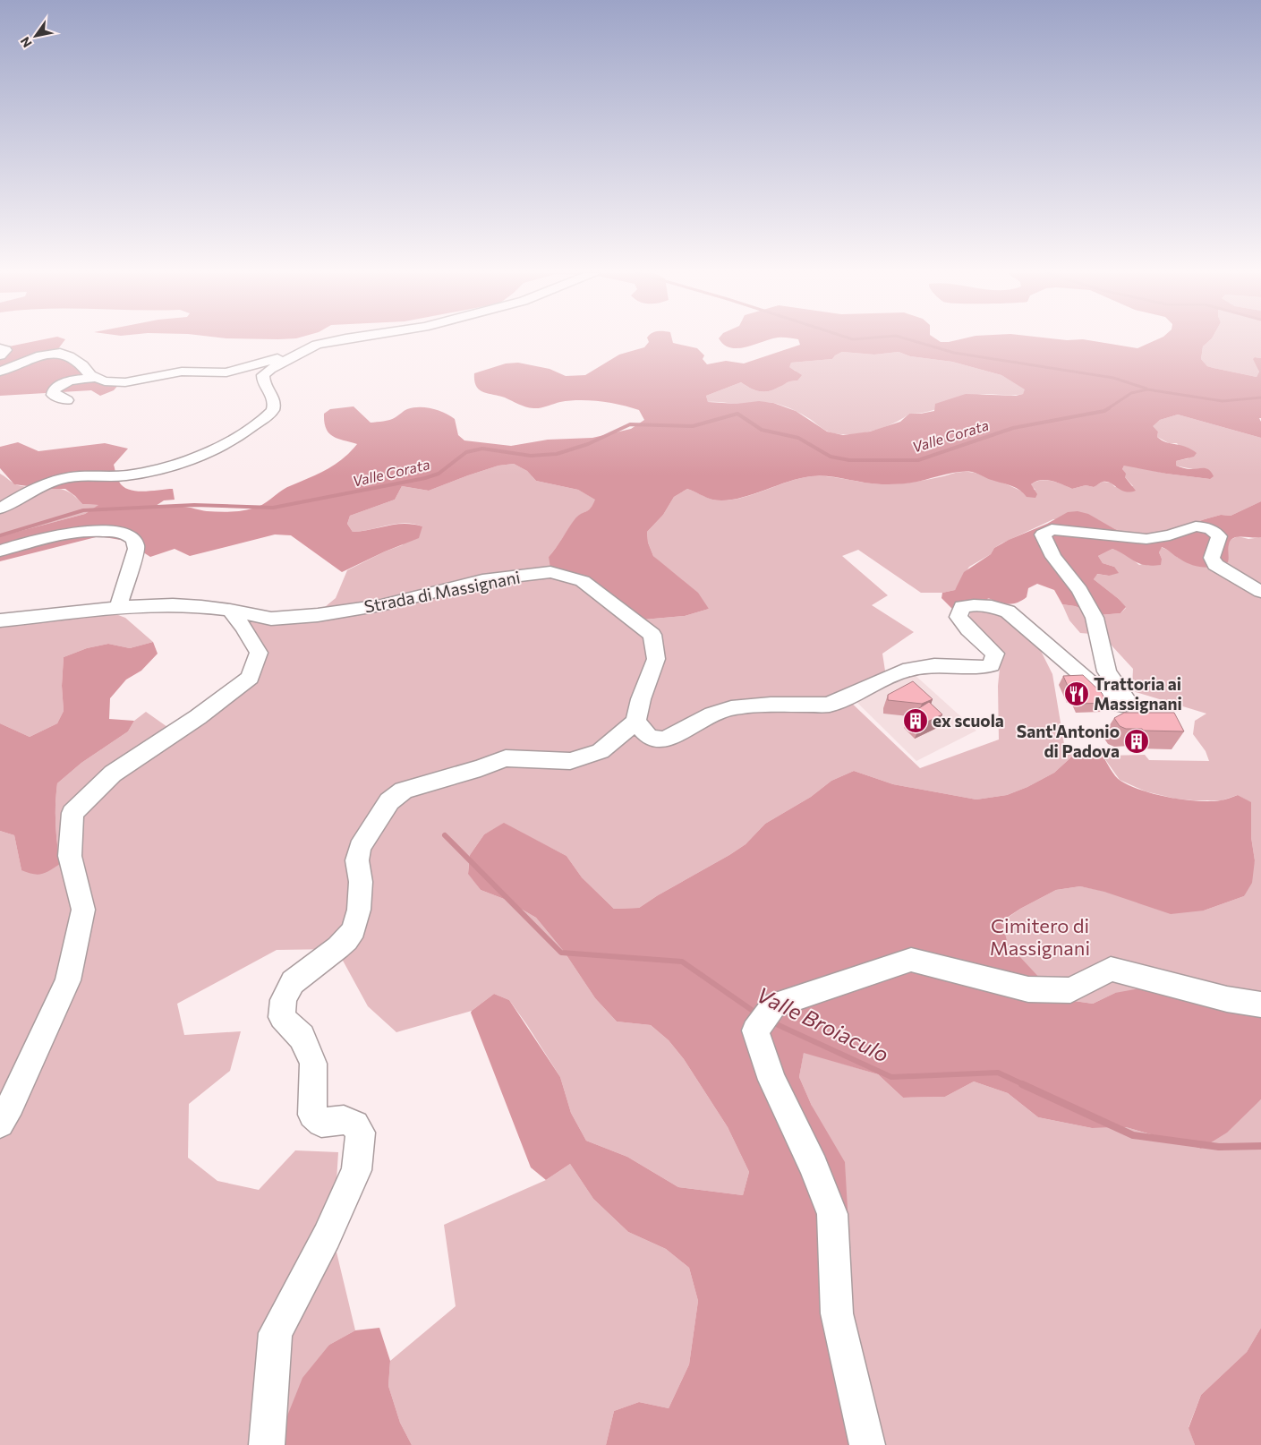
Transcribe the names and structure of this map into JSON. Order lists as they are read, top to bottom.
{
  "streets": {
    "street": ["Strada di Massignani"]
  },
  "water": ["Valle Corata", "Valle Broiaculo"],
  "parks": ["Cimitero di Massignani"],
  "places": {
    "restaurant": ["Trattoria ai Massignani"],
    "building": ["ex scuola", "Sant'Antonio di Padova"]
  },
  "north": "bottom left"
}
